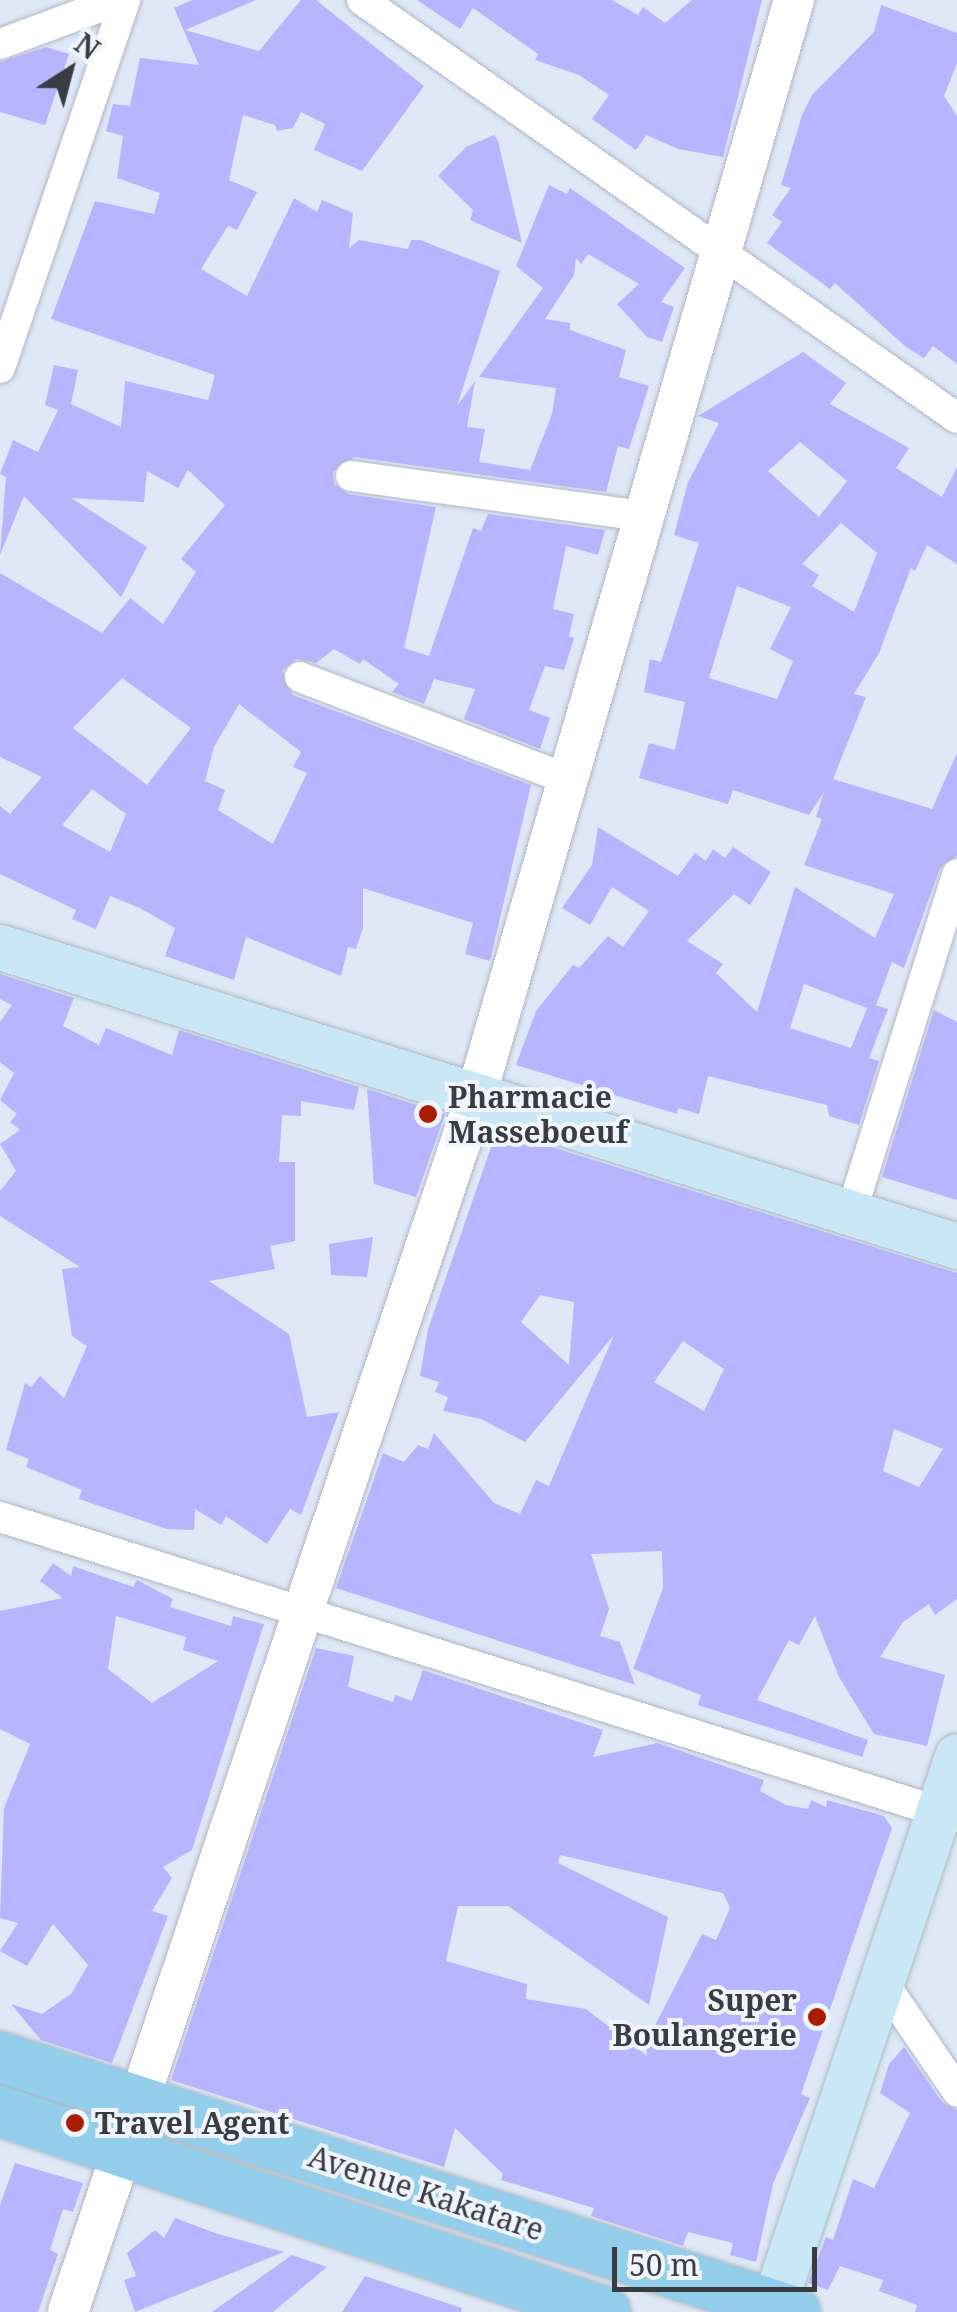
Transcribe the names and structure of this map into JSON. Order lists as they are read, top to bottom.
{
  "streets": {
    "main road": ["Avenue Kakatare"]
  },
  "places": ["Pharmacie Masseboeuf", "Super Boulangerie", "Travel Agent"],
  "scale_bar": "50 m",
  "north": "top right"
}
